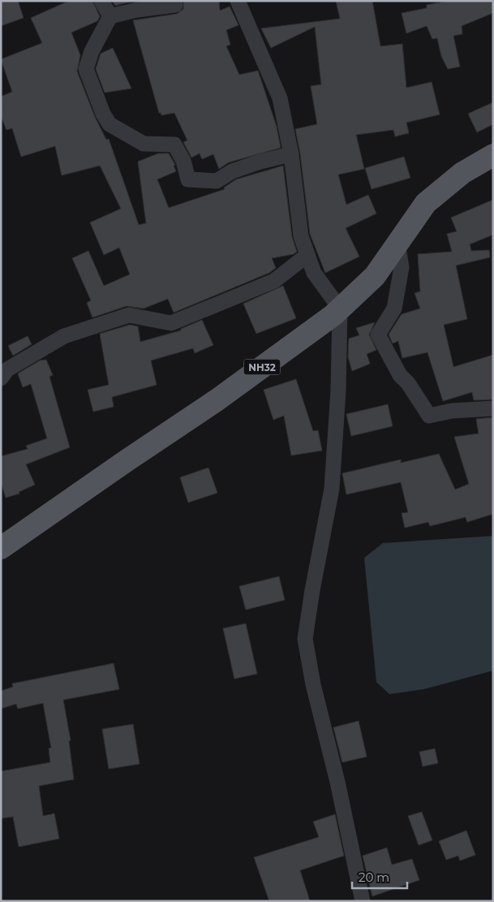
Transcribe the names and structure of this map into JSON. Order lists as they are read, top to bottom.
{
  "streets": {
    "main road": ["NH32"]
  },
  "scale_bar": "20 m"
}
